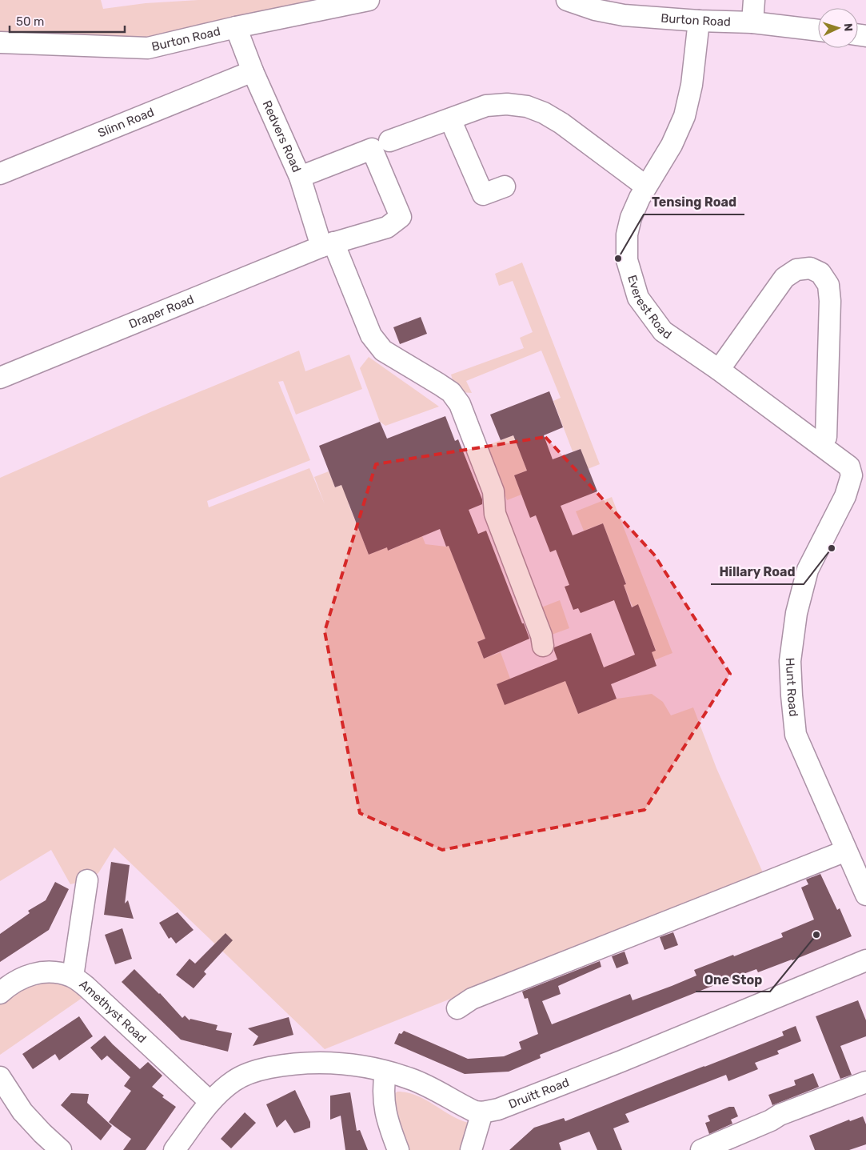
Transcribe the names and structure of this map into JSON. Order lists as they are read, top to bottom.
{
  "streets": {
    "street": [
      "Burton Road",
      "Slinn Road",
      "Redvers Road",
      "Everest Road",
      "Draper Road",
      "Hunt Road",
      "Amethyst Road",
      "Druitt Road"
    ]
  },
  "crossings": [
    ["Burton Road", "Redvers Road"],
    ["Burton Road", "Everest Road"],
    ["Slinn Road", "Redvers Road"],
    ["Redvers Road", "Draper Road"],
    ["Everest Road", "Hunt Road"]
  ],
  "places": ["Tensing Road", "Hillary Road", "One Stop"],
  "scale_bar": "50 m",
  "north": "right"
}
